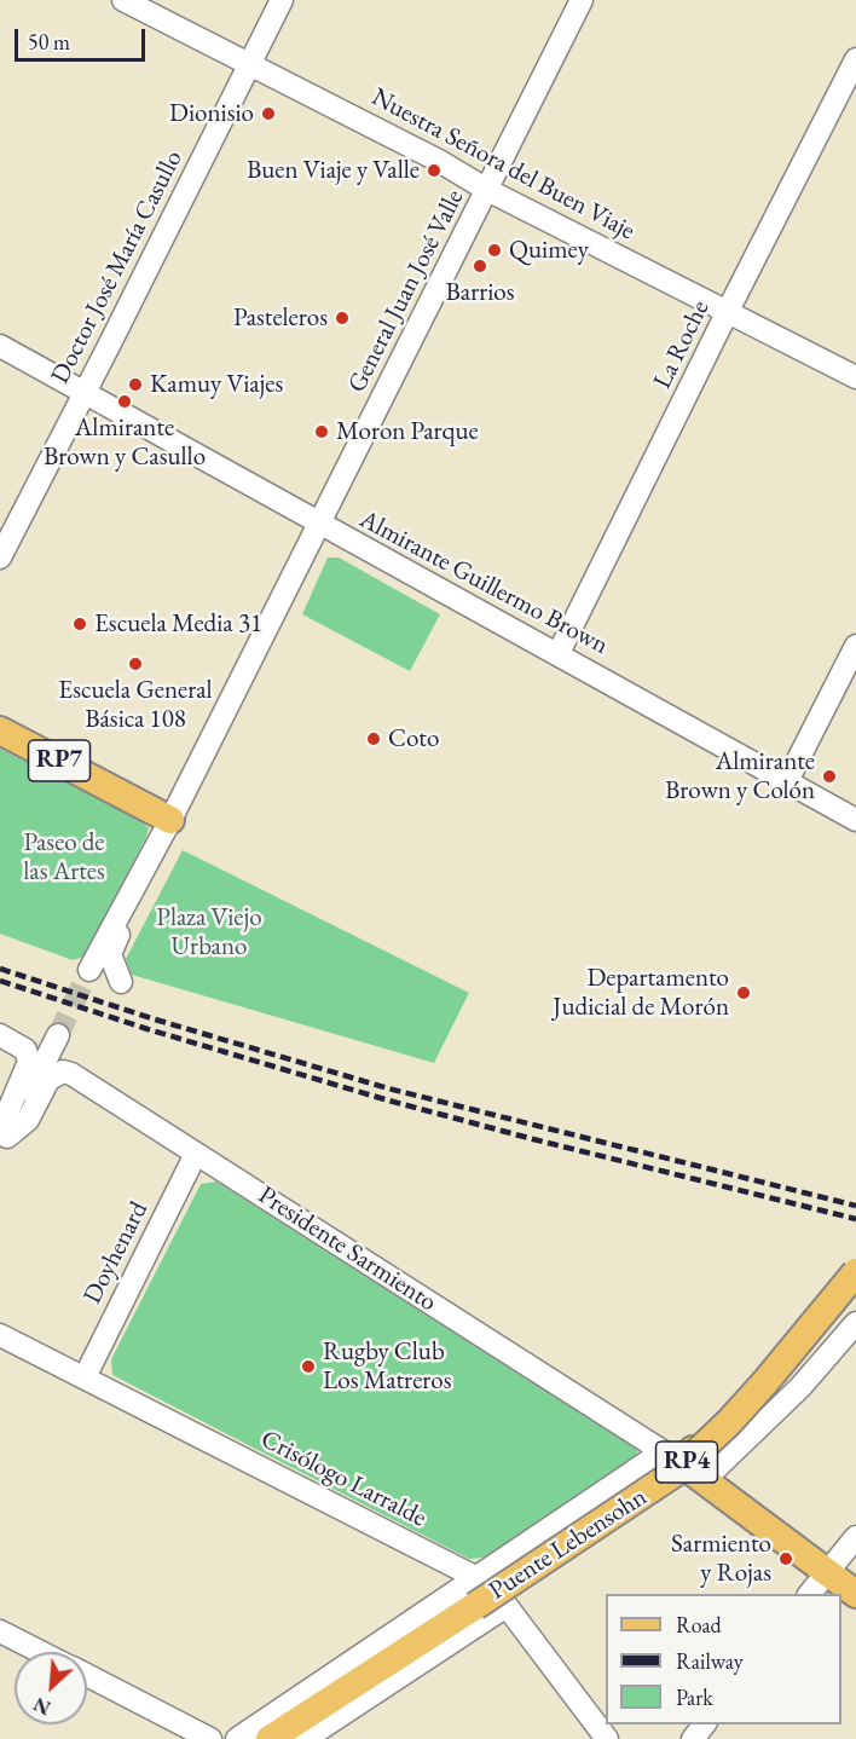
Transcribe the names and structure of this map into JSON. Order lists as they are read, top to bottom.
{
  "streets": {
    "main road": [
      "RP7",
      "Presidente Sarmiento",
      "RP4",
      "Puente Lebensohn"
    ],
    "street": [
      "Nuestra Señora del Buen Viaje",
      "Doctor José María Casullo",
      "General Juan José Valle",
      "La Roche",
      "Almirante Guillermo Brown",
      "Doyhenard",
      "Crisólogo Larralde"
    ]
  },
  "crossings": [
    ["Nuestra Señora del Buen Viaje", "Doctor José María Casullo"],
    ["Nuestra Señora del Buen Viaje", "General Juan José Valle"],
    ["Nuestra Señora del Buen Viaje", "La Roche"],
    ["Doctor José María Casullo", "Almirante Guillermo Brown"],
    ["General Juan José Valle", "Almirante Guillermo Brown"],
    ["General Juan José Valle", "RP7"],
    ["La Roche", "Almirante Guillermo Brown"],
    ["Presidente Sarmiento", "Doyhenard"],
    ["Doyhenard", "Crisólogo Larralde"],
    ["Crisólogo Larralde", "Puente Lebensohn"]
  ],
  "parks": ["Paseo de las Artes", "Plaza Viejo Urbano"],
  "places": [
    "Dionisio",
    "Buen Viaje y Valle",
    "Quimey",
    "Barrios",
    "Pasteleros",
    "Kamuy Viajes",
    "Almirante Brown y Casullo",
    "Moron Parque",
    "Escuela Media 31",
    "Escuela General Básica 108",
    "Coto",
    "Almirante Brown y Colón",
    "Departamento Judicial de Morón",
    "Rugby Club Los Matreros",
    "Sarmiento y Rojas"
  ],
  "legend": ["Road", "Railway", "Park"],
  "scale_bar": "50 m",
  "north": "bottom left"
}
